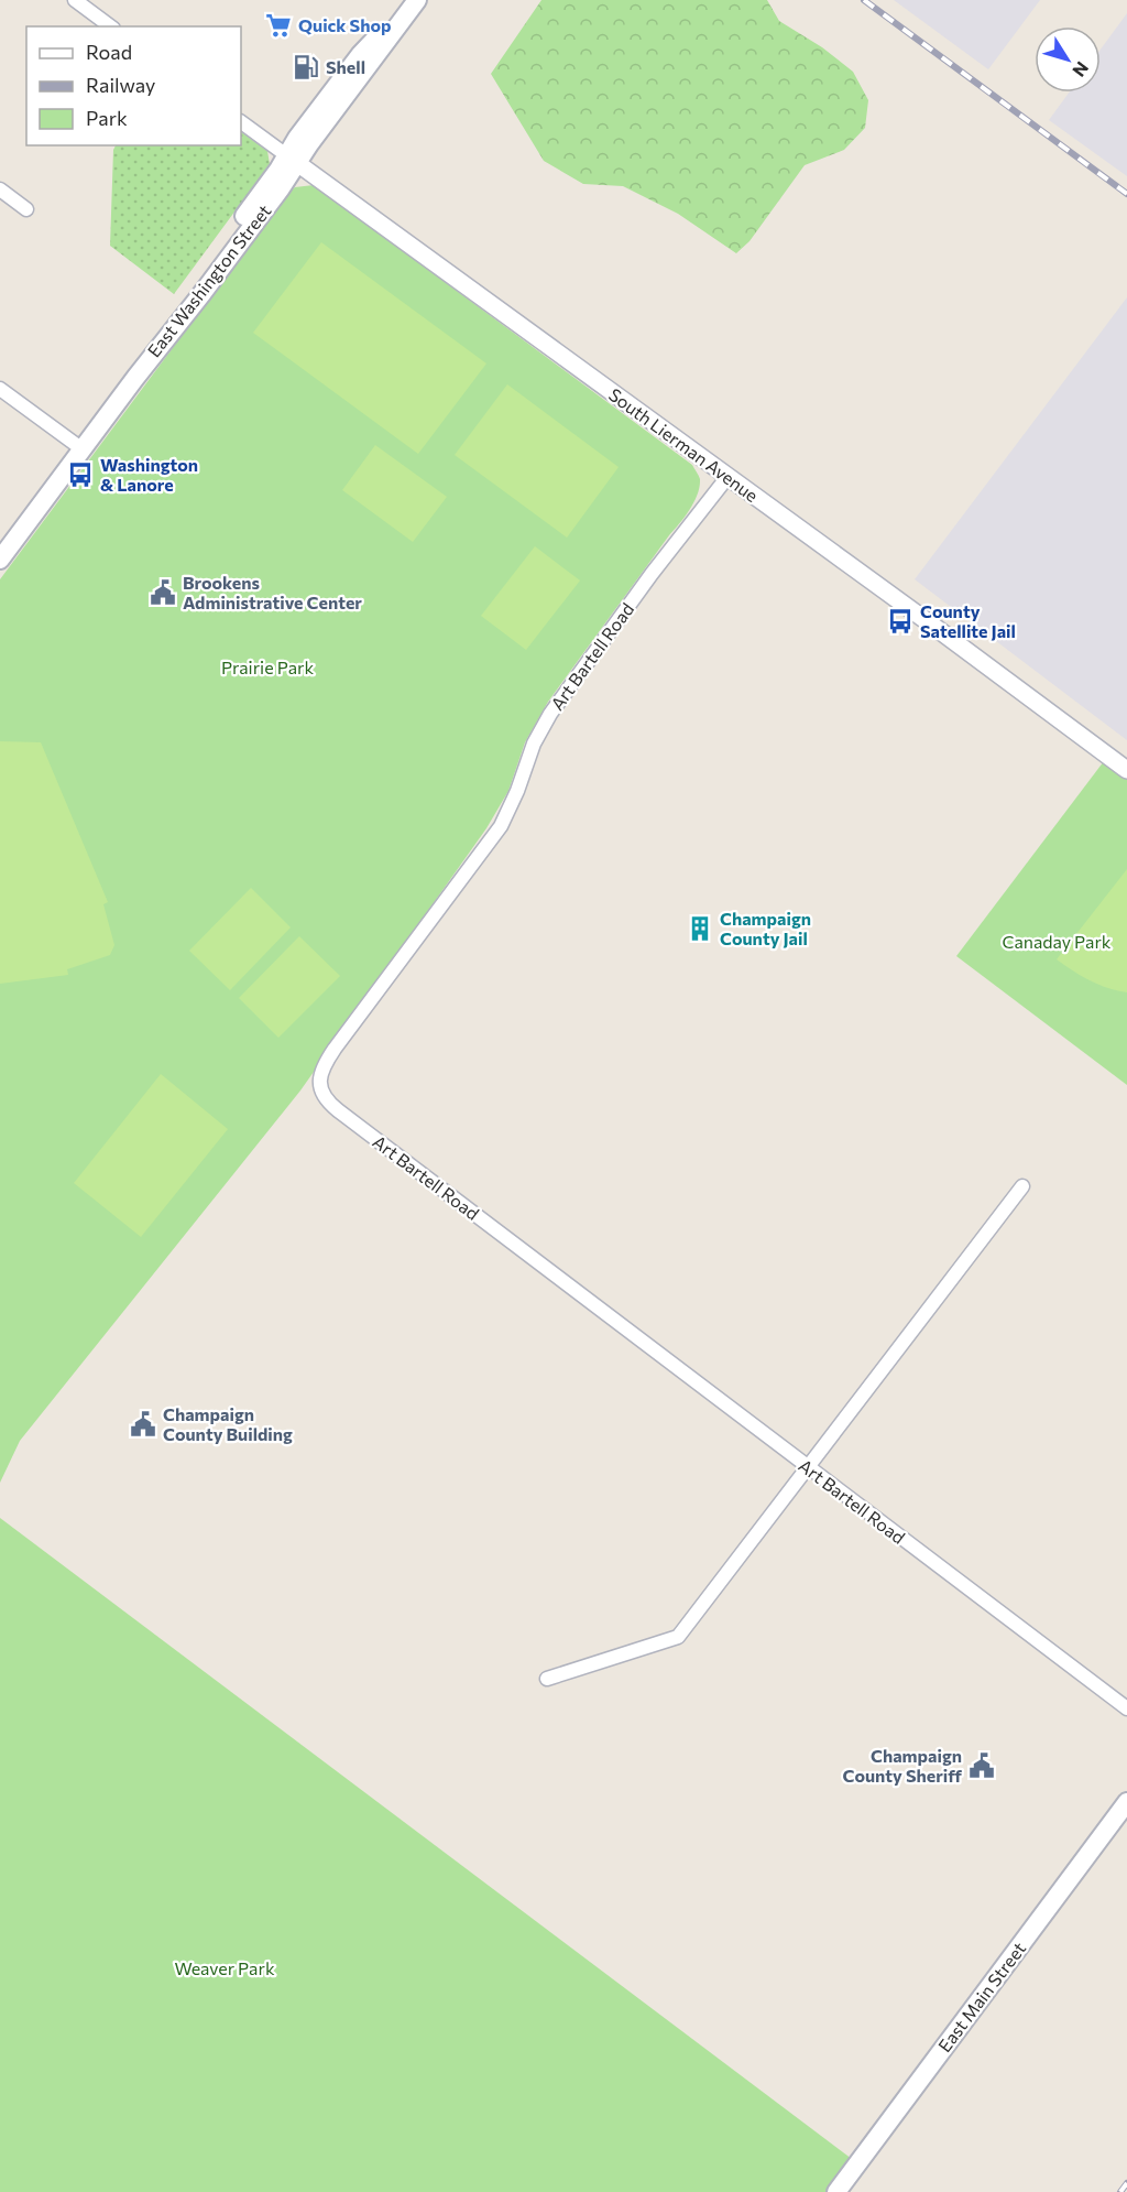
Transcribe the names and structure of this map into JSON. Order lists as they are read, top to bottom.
{
  "streets": {
    "main road": ["East Washington Street", "East Main Street"],
    "street": ["South Lierman Avenue", "Art Bartell Road"]
  },
  "crossings": [
    ["East Washington Street", "South Lierman Avenue"],
    ["South Lierman Avenue", "Art Bartell Road"]
  ],
  "parks": ["Prairie Park", "Canaday Park", "Weaver Park"],
  "places": {
    "supermarket": ["Quick Shop"],
    "fuel station": ["Shell"],
    "bus stop": ["Washington & Lanore", "County Satellite Jail"],
    "public building": ["Brookens Administrative Center", "Champaign County Building", "Champaign County Sheriff"],
    "building": ["Champaign County Jail"]
  },
  "legend": ["Road", "Railway", "Park"],
  "north": "bottom right"
}
